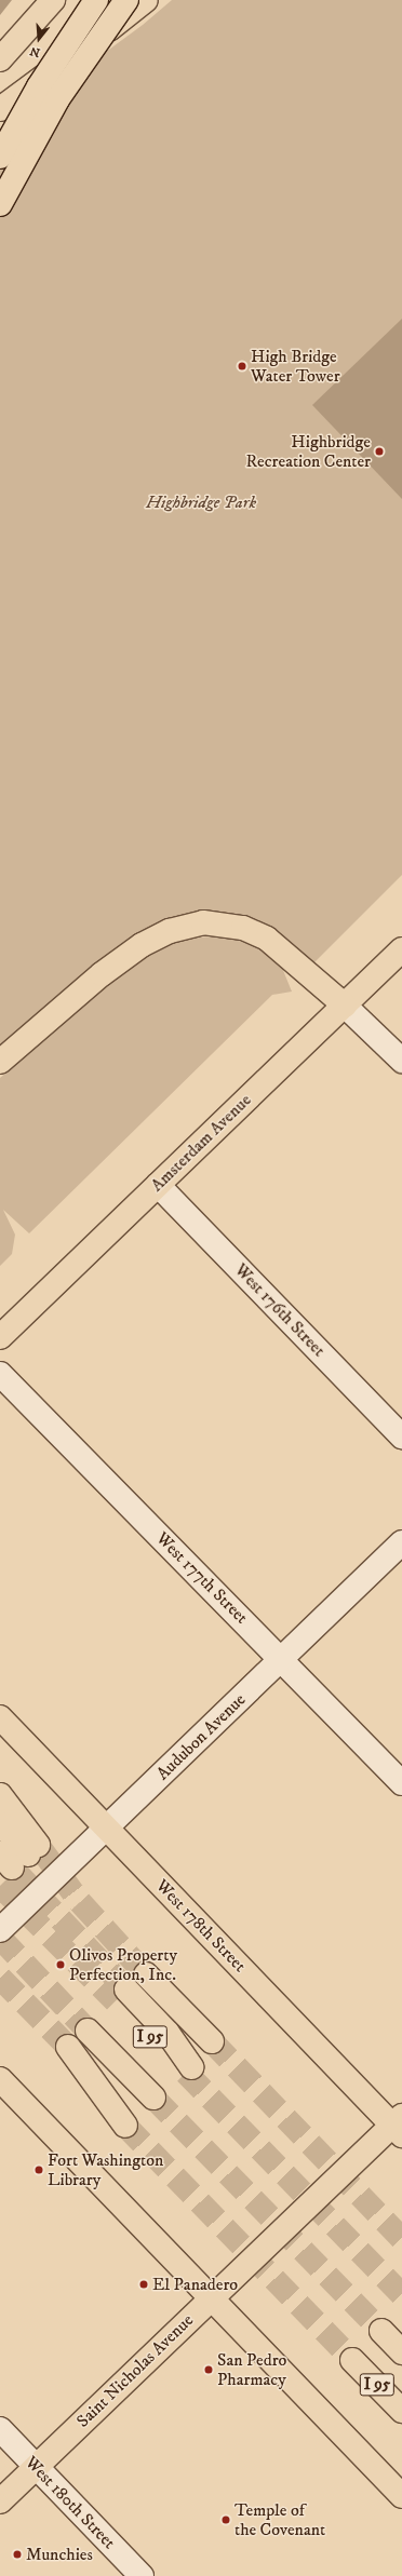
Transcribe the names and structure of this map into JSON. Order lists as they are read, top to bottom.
{
  "streets": {
    "main road": [
      "Amsterdam Avenue",
      "West 178th Street",
      "I 95",
      "Saint Nicholas Avenue"
    ],
    "street": [
      "West 176th Street",
      "West 177th Street",
      "Audubon Avenue",
      "West 180th Street"
    ]
  },
  "crossings": [
    ["Amsterdam Avenue", "West 176th Street"],
    ["West 177th Street", "Audubon Avenue"],
    ["Audubon Avenue", "West 178th Street"],
    ["West 178th Street", "Saint Nicholas Avenue"],
    ["Saint Nicholas Avenue", "West 180th Street"]
  ],
  "parks": ["Highbridge Park"],
  "places": [
    "High Bridge Water Tower",
    "Highbridge Recreation Center",
    "Olivos Property Perfection, Inc.",
    "Fort Washington Library",
    "El Panadero",
    "San Pedro Pharmacy",
    "Temple of the Covenant",
    "Munchies"
  ],
  "north": "bottom"
}
